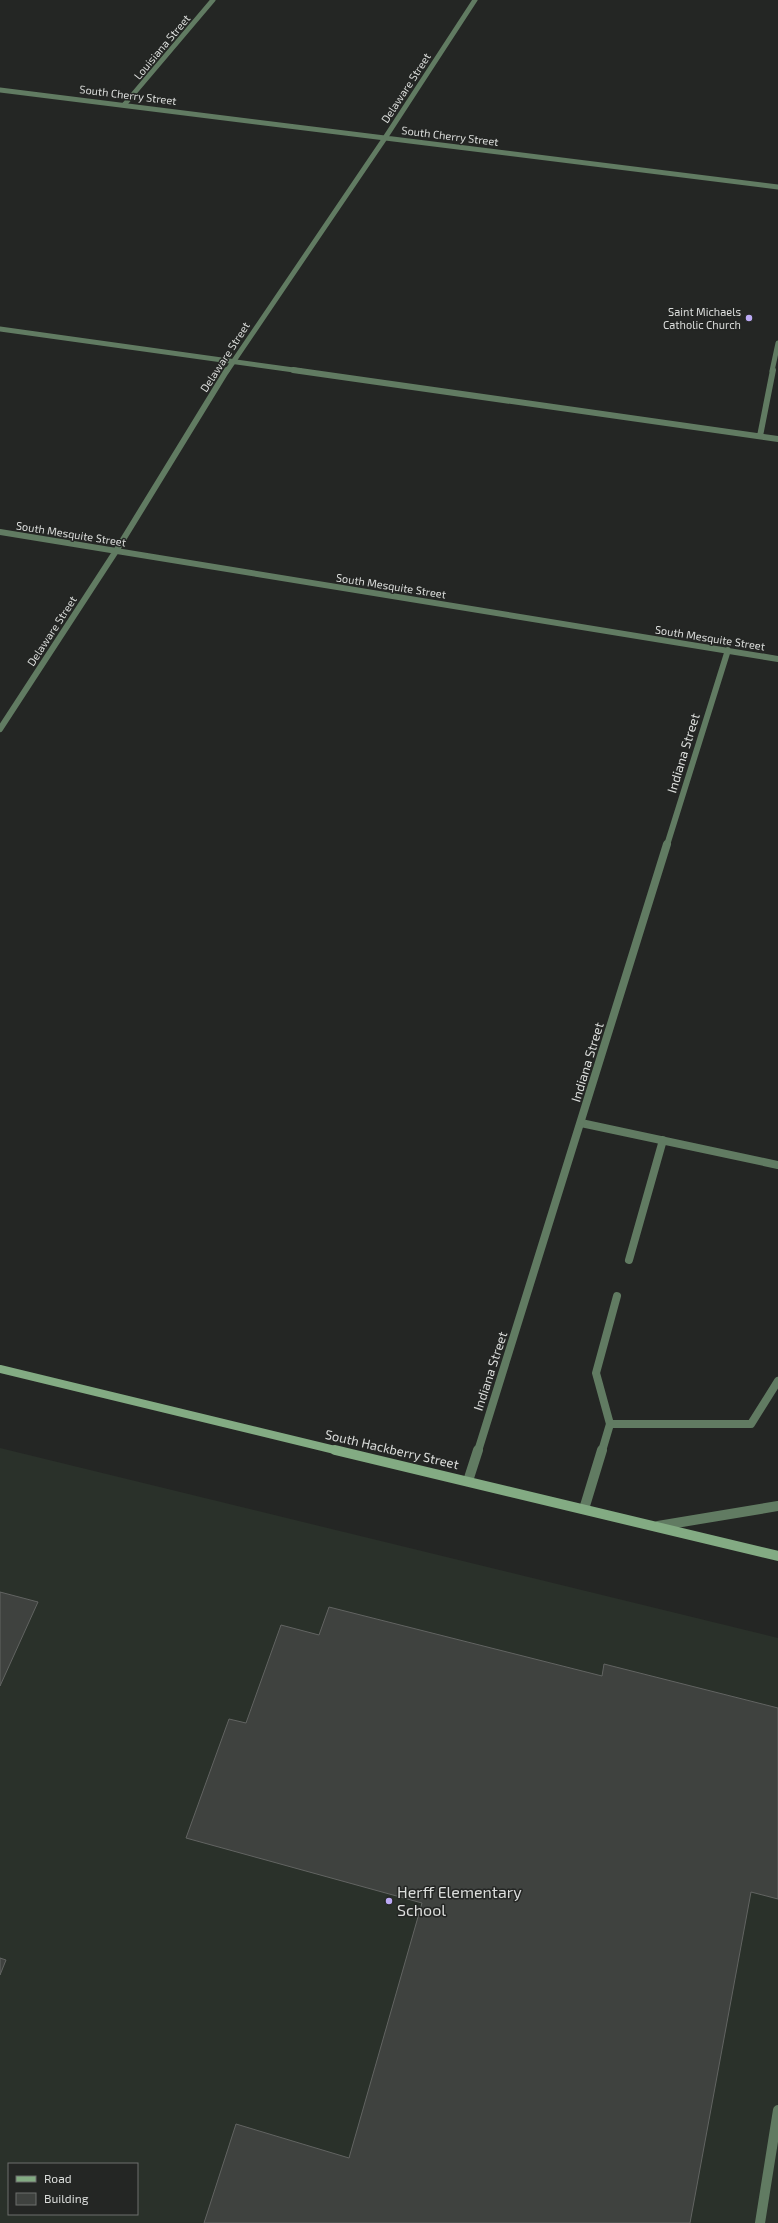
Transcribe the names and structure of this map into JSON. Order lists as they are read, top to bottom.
{
  "streets": {
    "main road": ["South Hackberry Street"],
    "street": [
      "Louisiana Street",
      "Delaware Street",
      "South Cherry Street",
      "South Mesquite Street",
      "Indiana Street"
    ]
  },
  "crossings": [
    ["Louisiana Street", "South Cherry Street"],
    ["Delaware Street", "South Cherry Street"],
    ["Delaware Street", "South Mesquite Street"],
    ["South Mesquite Street", "Indiana Street"],
    ["Indiana Street", "South Hackberry Street"]
  ],
  "places": ["Saint Michaels Catholic Church", "Herff Elementary School"],
  "legend": ["Road", "Building"]
}
